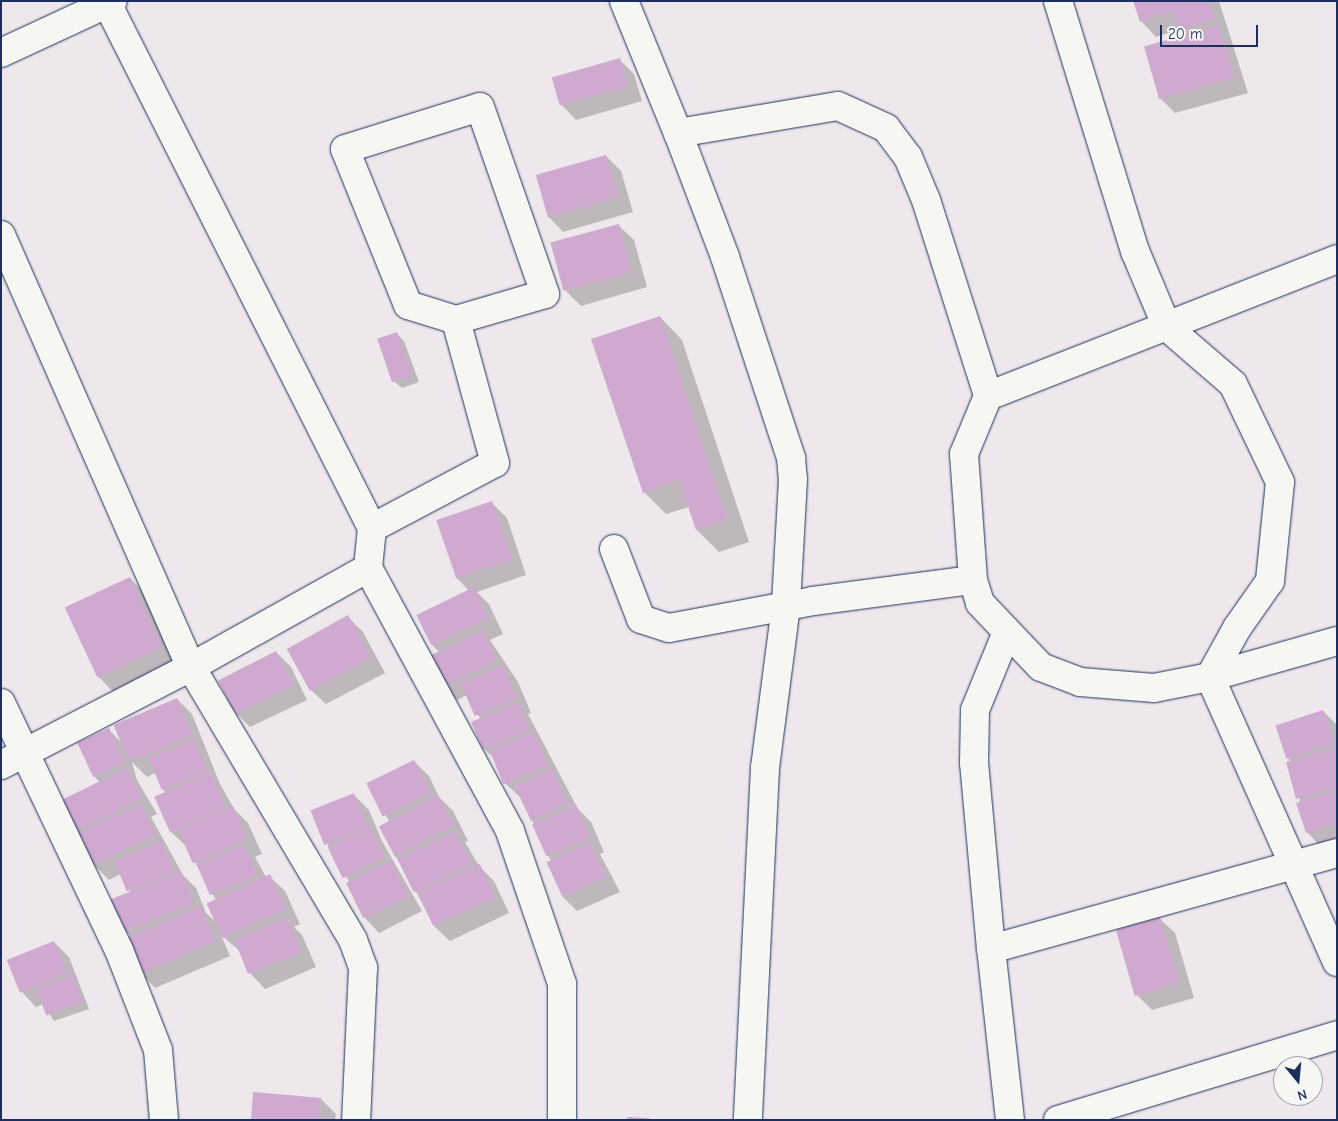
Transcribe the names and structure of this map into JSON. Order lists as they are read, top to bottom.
{
  "scale_bar": "20 m",
  "north": "bottom"
}
